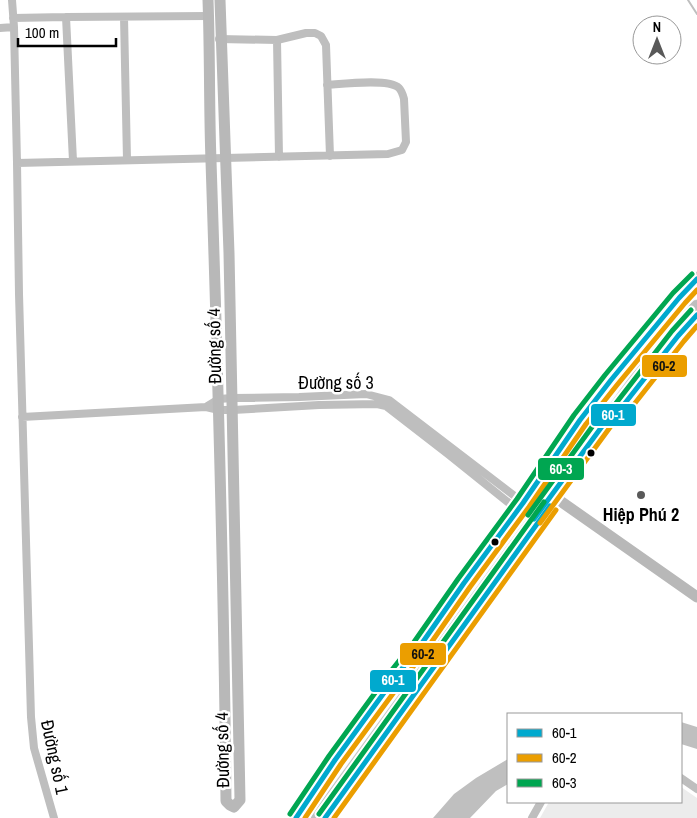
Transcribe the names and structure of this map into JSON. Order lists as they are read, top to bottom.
{
  "streets": {
    "street": ["Đường số 4", "Đường số 3", "Đường số 1"]
  },
  "crossings": [
    ["Đường số 4", "Đường số 3"],
    ["Đường số 3", "Đường số 1"]
  ],
  "places": ["Hiệp Phú 2"],
  "lines": ["transit line 60-3", "transit line 60-1", "transit line 60-2"],
  "legend": ["60-1", "60-2", "60-3"],
  "scale_bar": "100 m",
  "north": "top"
}
